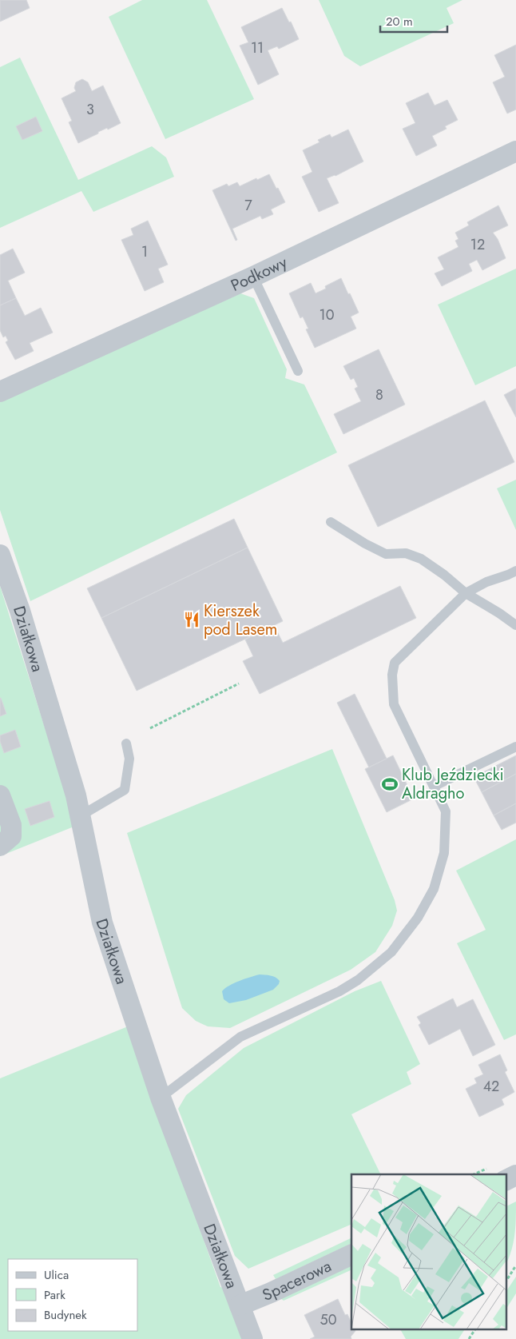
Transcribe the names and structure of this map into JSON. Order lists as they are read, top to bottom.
{
  "streets": {
    "street": ["Podkowy", "Działkowa", "Spacerowa"]
  },
  "crossings": [
    ["Działkowa", "Spacerowa"]
  ],
  "places": {
    "restaurant": ["Kierszek pod Lasem"],
    "sports": ["Klub Jeździecki Aldragho"]
  },
  "house_numbers": [
    "11",
    "3",
    "7",
    "12",
    "1",
    "10",
    "8",
    "42",
    "50"
  ],
  "legend": ["Ulica", "Park", "Budynek"],
  "scale_bar": "20 m"
}
